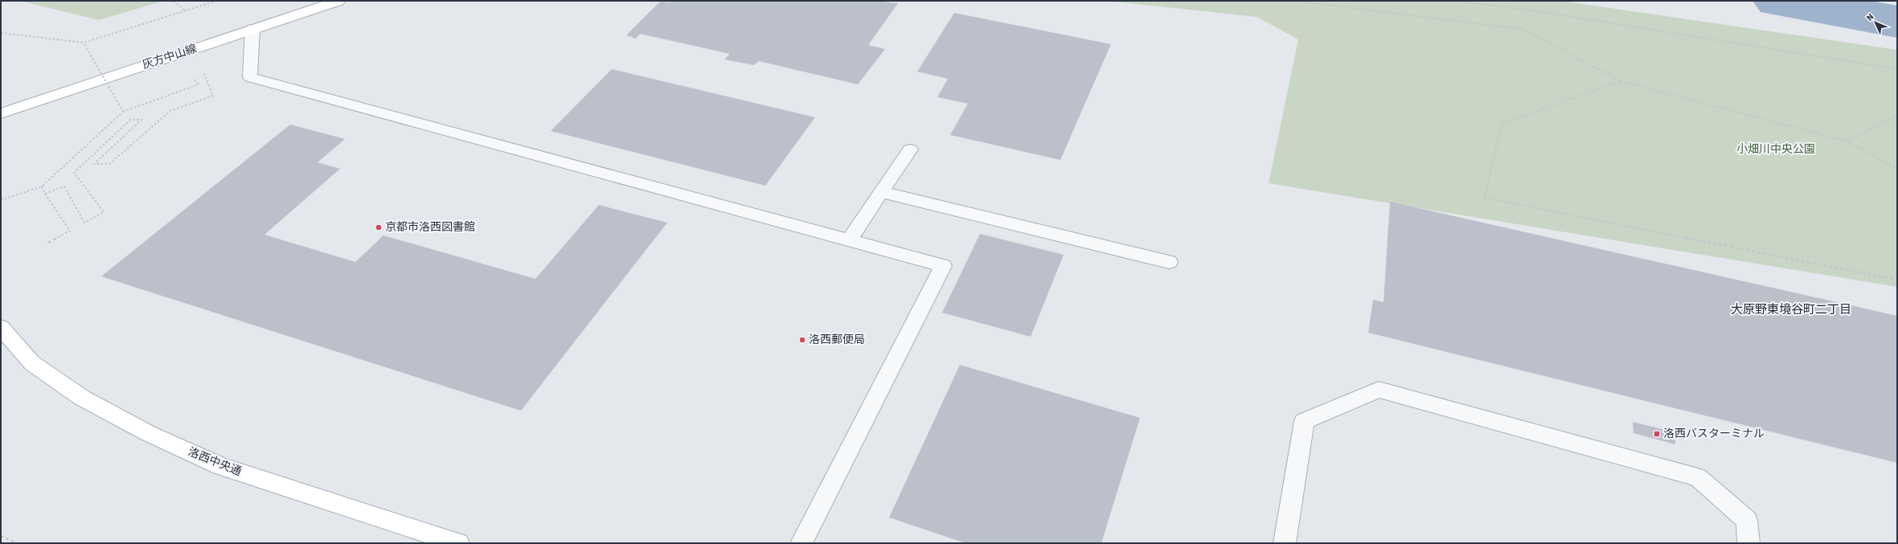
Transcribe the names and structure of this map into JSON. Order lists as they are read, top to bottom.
{
  "streets": {
    "street": ["灰方中山線", "洛西中央通"]
  },
  "districts": ["大原野東境谷町二丁目"],
  "parks": ["小畑川中央公園"],
  "places": {
    "other": ["京都市洛西図書館", "洛西郵便局"],
    "transit": ["洛西バスターミナル"]
  },
  "north": "top left"
}
